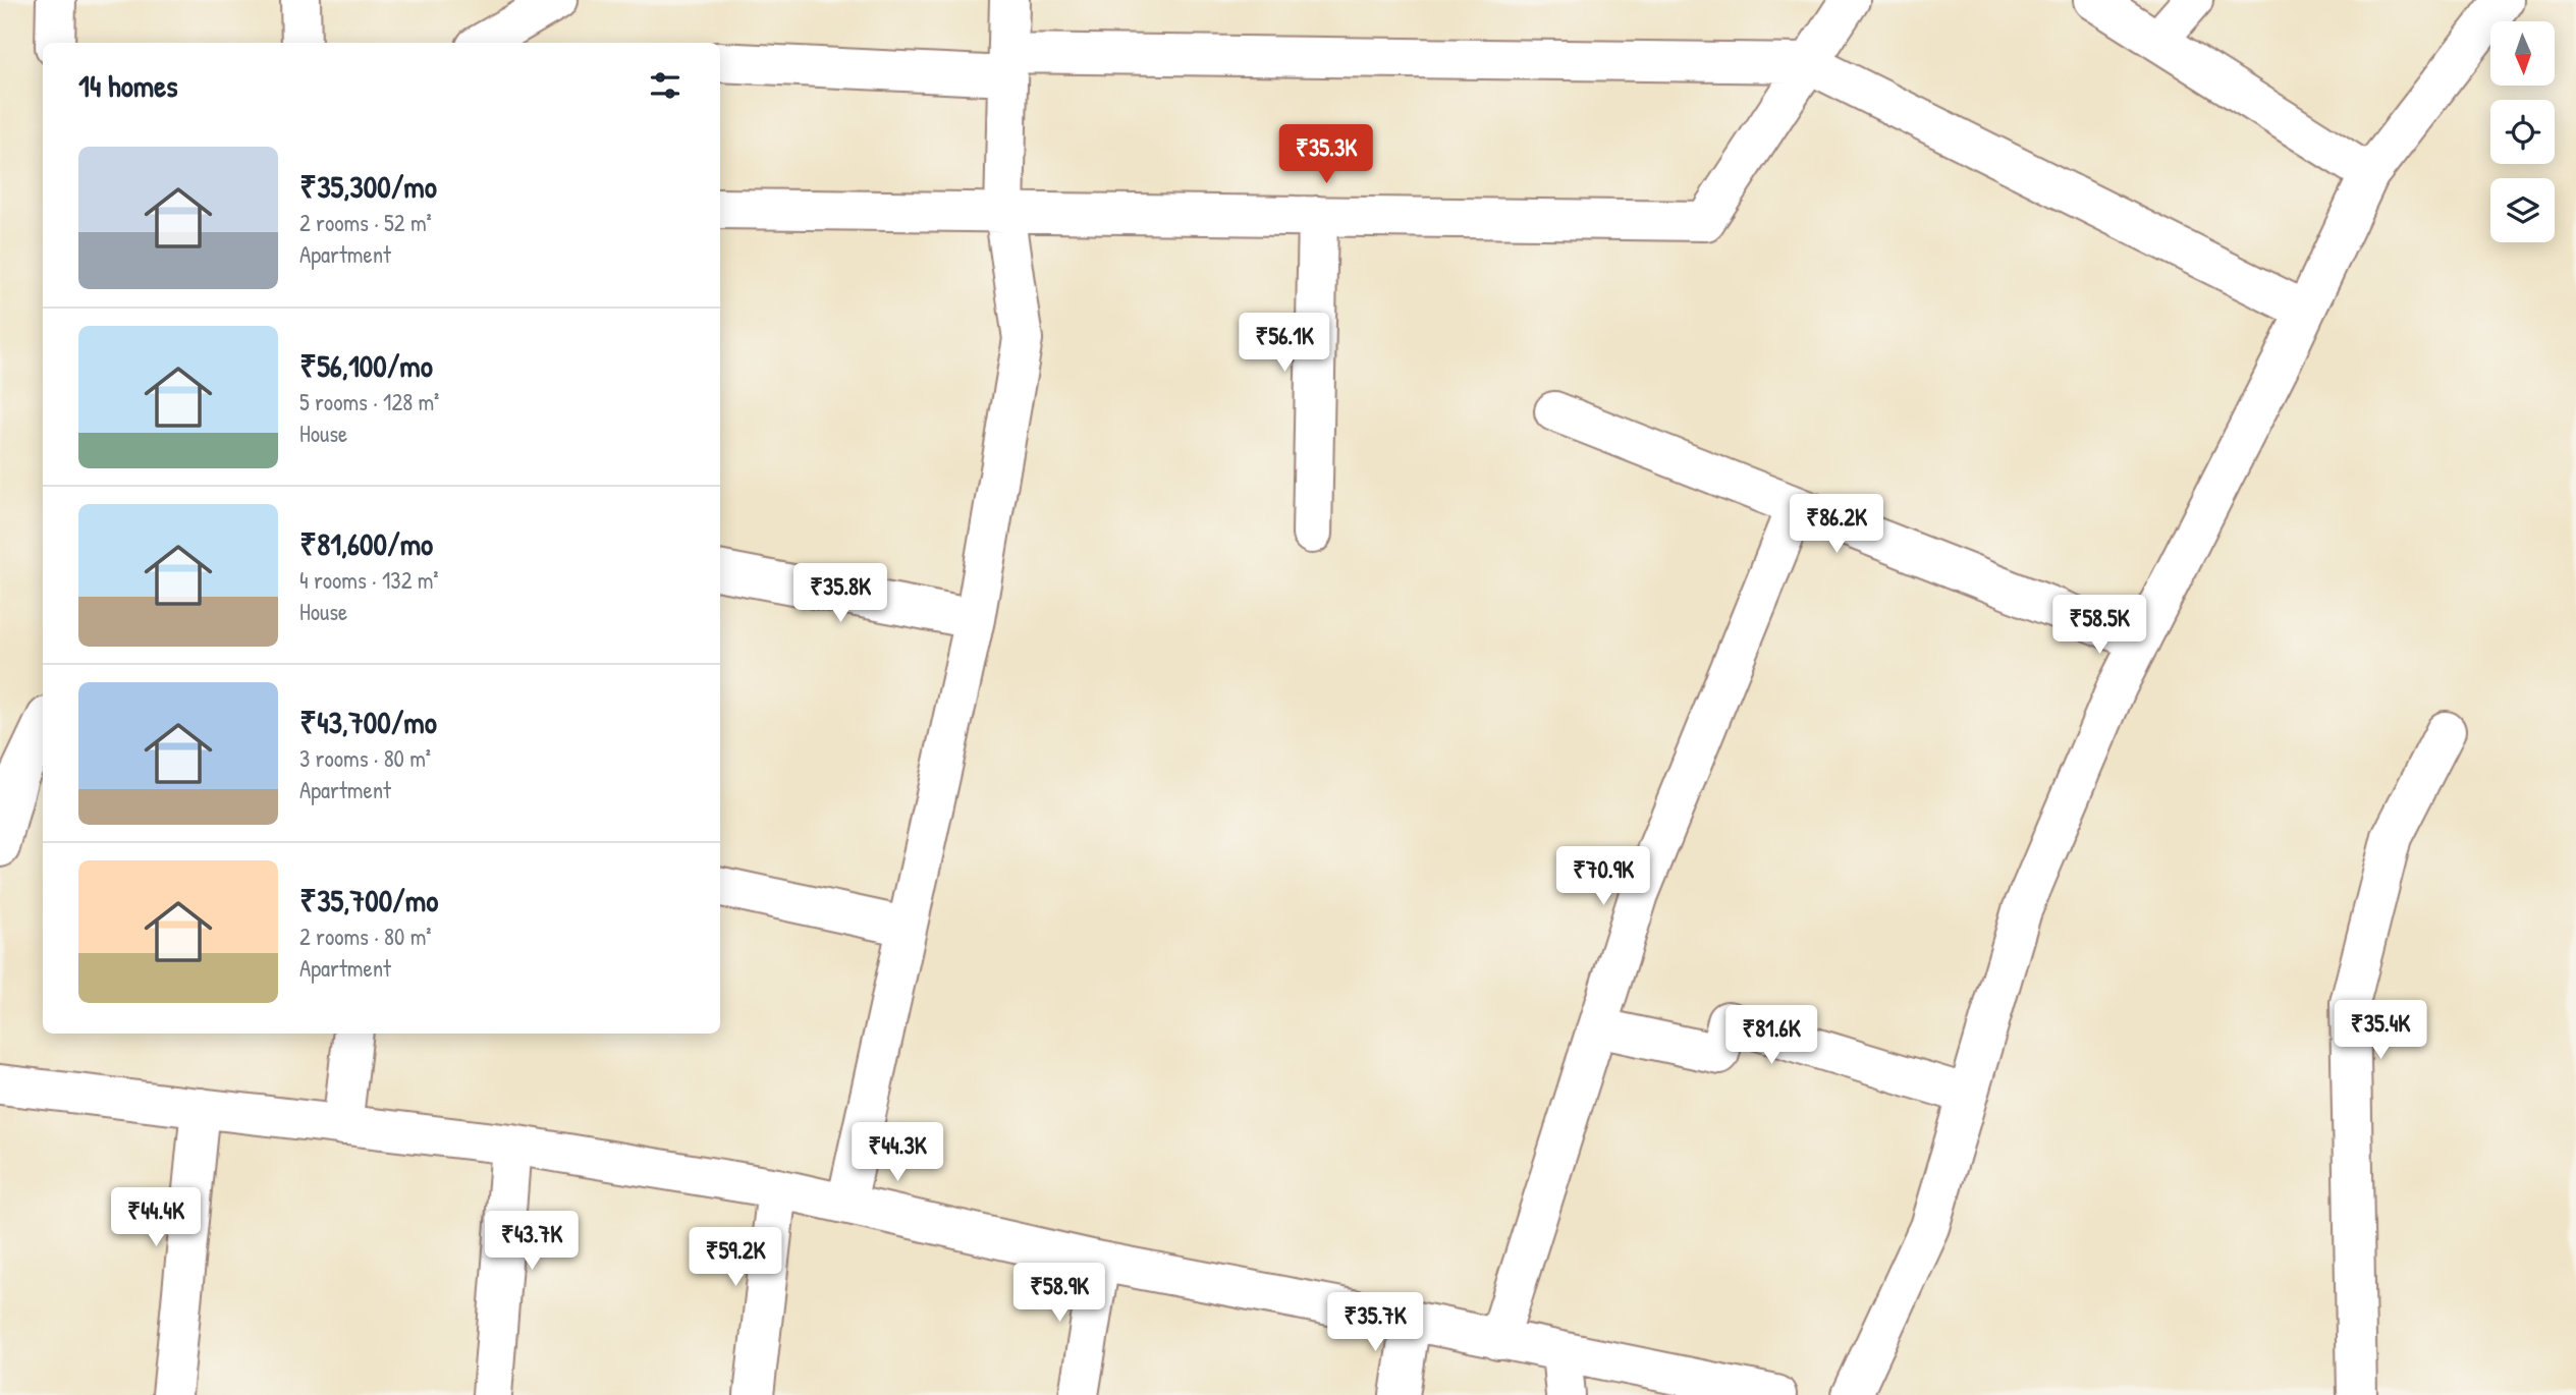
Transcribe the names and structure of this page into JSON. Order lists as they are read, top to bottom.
{
  "north": "bottom",
  "page": {
    "heading": "14 homes",
    "price": [
      "₹35.3K",
      "₹56.1K",
      "₹86.2K",
      "₹35.8K",
      "₹58.5K",
      "₹70.9K",
      "₹35.4K",
      "₹81.6K",
      "₹44.3K",
      "₹44.4K",
      "₹43.7K",
      "₹59.2K",
      "₹58.9K",
      "₹35.7K"
    ],
    "list": [
      {
        "name": "₹35,300/mo",
        "note": "2 rooms · 52 m² · Apartment"
      },
      {
        "name": "₹56,100/mo",
        "note": "5 rooms · 128 m² · House"
      },
      {
        "name": "₹81,600/mo",
        "note": "4 rooms · 132 m² · House"
      },
      {
        "name": "₹43,700/mo",
        "note": "3 rooms · 80 m² · Apartment"
      },
      {
        "name": "₹35,700/mo",
        "note": "2 rooms · 80 m² · Apartment"
      }
    ]
  }
}
